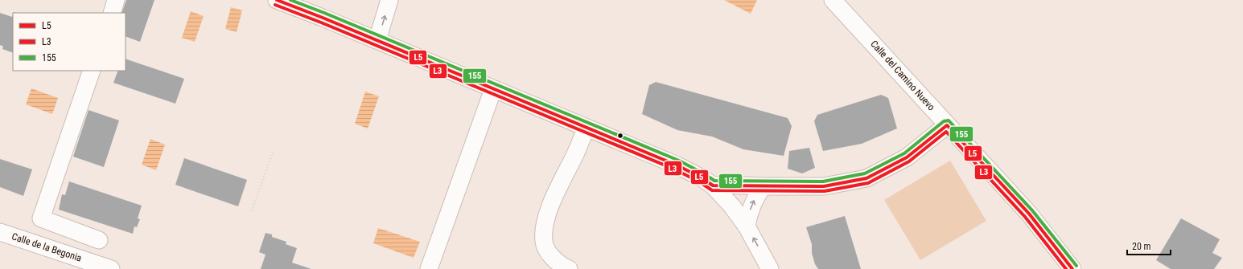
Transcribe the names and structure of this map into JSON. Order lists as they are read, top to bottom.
{
  "streets": {
    "street": ["Calle del Camino Nuevo", "Calle de la Begonia"]
  },
  "lines": ["transit line L5", "transit line 155", "transit line L3"],
  "legend": ["L5", "L3", "155"],
  "scale_bar": "20 m"
}
